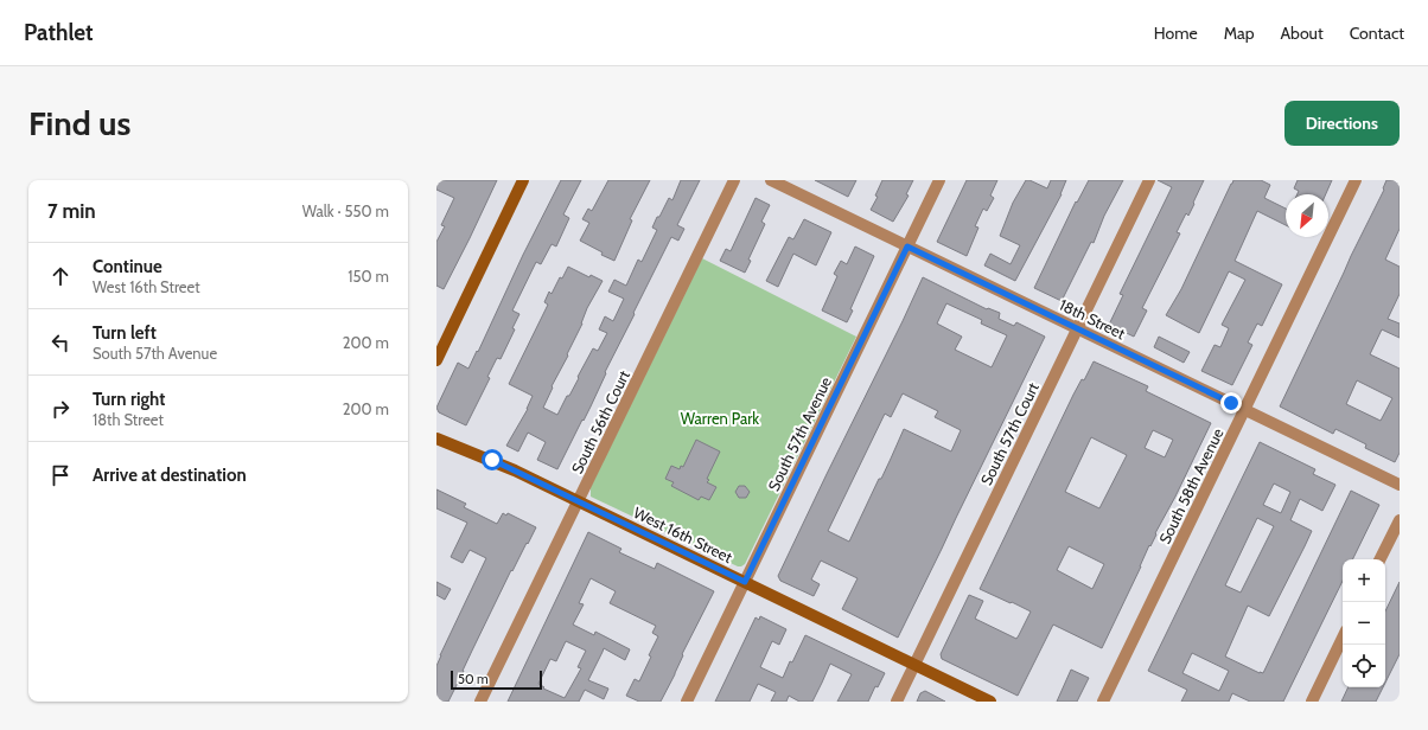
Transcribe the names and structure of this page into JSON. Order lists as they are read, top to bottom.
{
  "streets": {
    "street": [
      "18th Street",
      "South 56th Court",
      "South 57th Avenue",
      "South 57th Court",
      "South 58th Avenue",
      "West 16th Street"
    ]
  },
  "crossings": [
    ["18th Street", "South 57th Avenue"],
    ["18th Street", "South 57th Court"],
    ["18th Street", "South 58th Avenue"],
    ["South 56th Court", "West 16th Street"],
    ["South 57th Avenue", "West 16th Street"],
    ["South 57th Court", "West 16th Street"]
  ],
  "parks": ["Warren Park"],
  "scale_bar": "50 m",
  "north": "bottom left",
  "page": {
    "header": "Pathlet",
    "nav": [
      "Home",
      "Map",
      "About",
      "Contact"
    ],
    "buttons": "Directions",
    "title": "Find us",
    "heading": ["7 min", "Walk · 550 m"],
    "list": [
      ["Continue", "West 16th Street", "150 m"],
      ["Turn left", "South 57th Avenue", "200 m"],
      ["Turn right", "18th Street", "200 m"],
      "Arrive at destination"
    ],
    "map_buttons": ["+", "−"],
    "scale": "50 m"
  }
}
